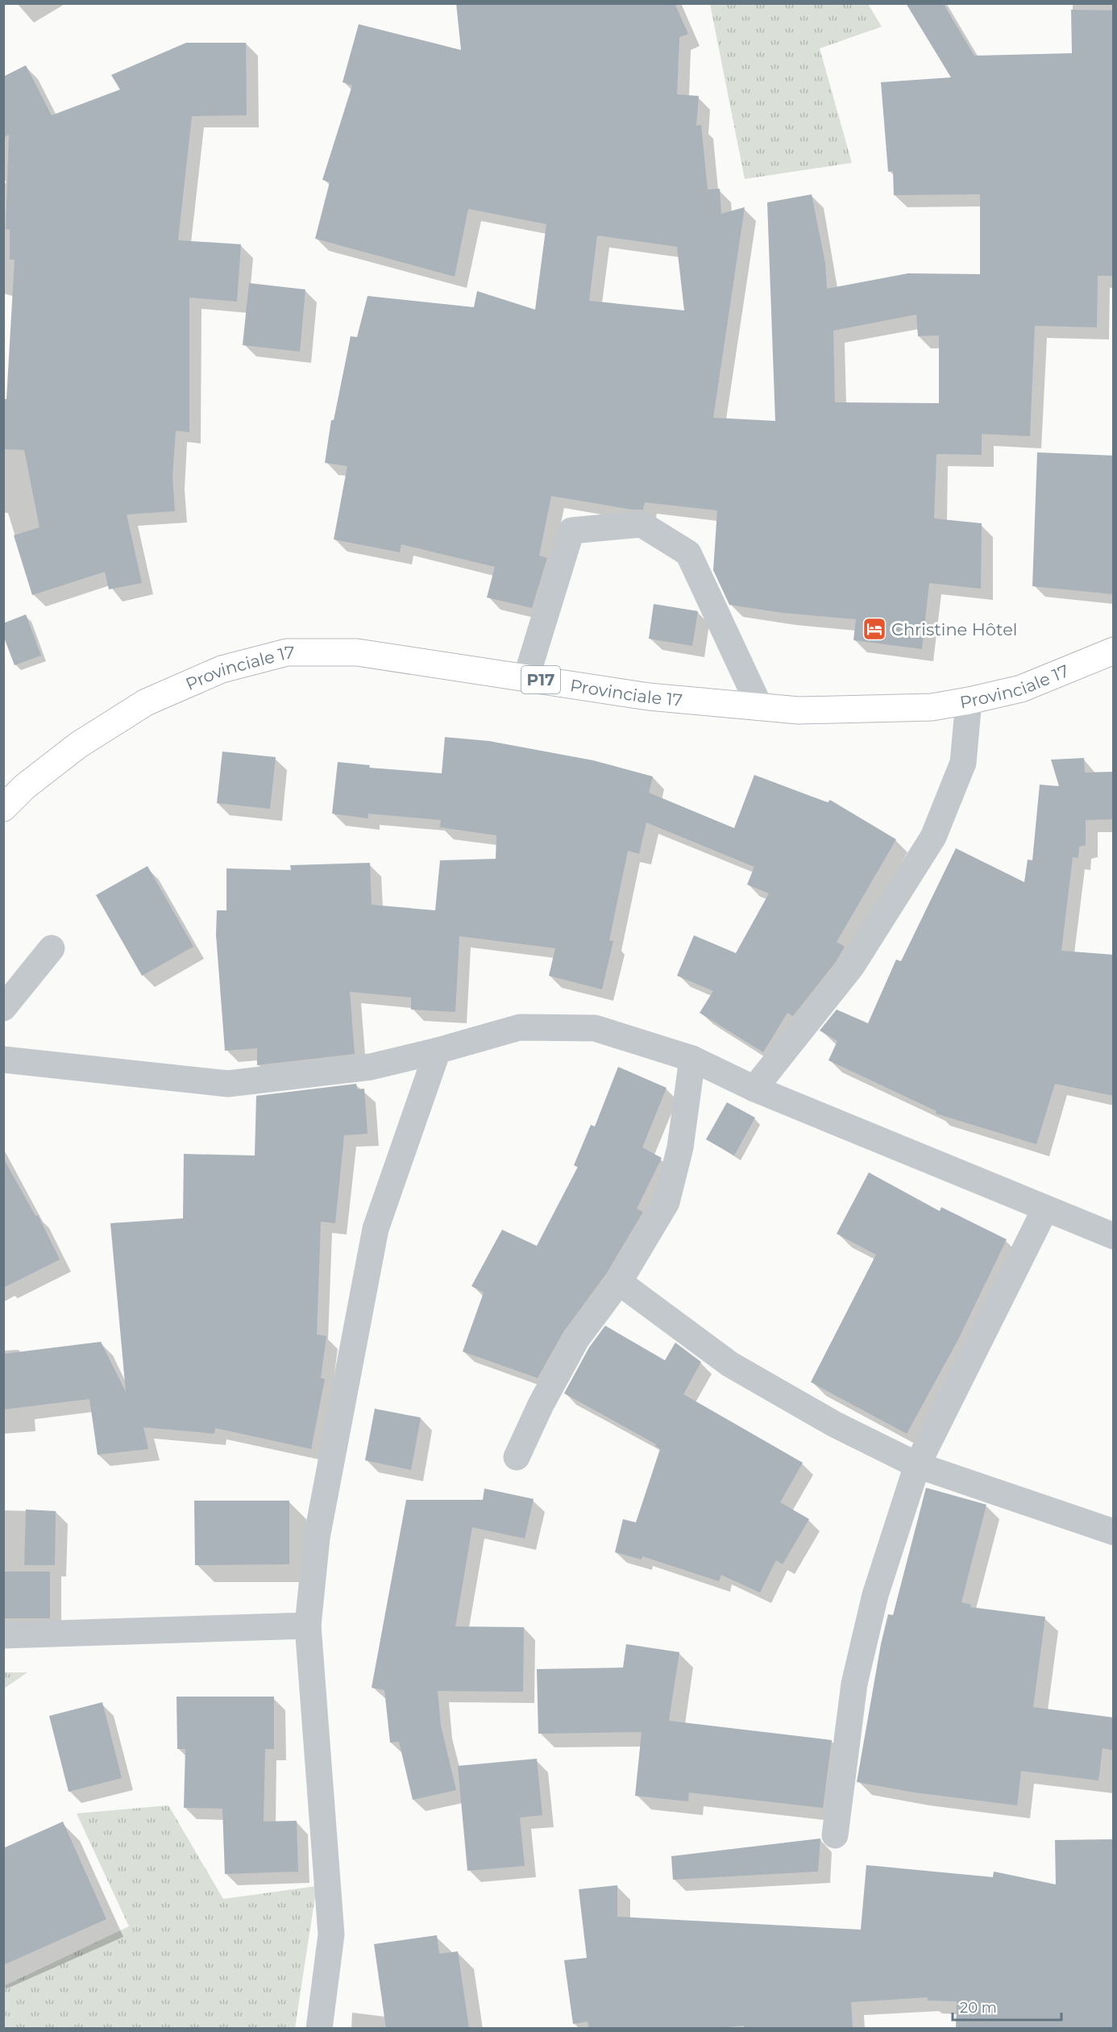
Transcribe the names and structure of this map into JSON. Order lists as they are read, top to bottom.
{
  "streets": {
    "main road": ["Provinciale 17", "P17"]
  },
  "places": {
    "hotel": ["Christine Hôtel"]
  },
  "scale_bar": "20 m"
}
